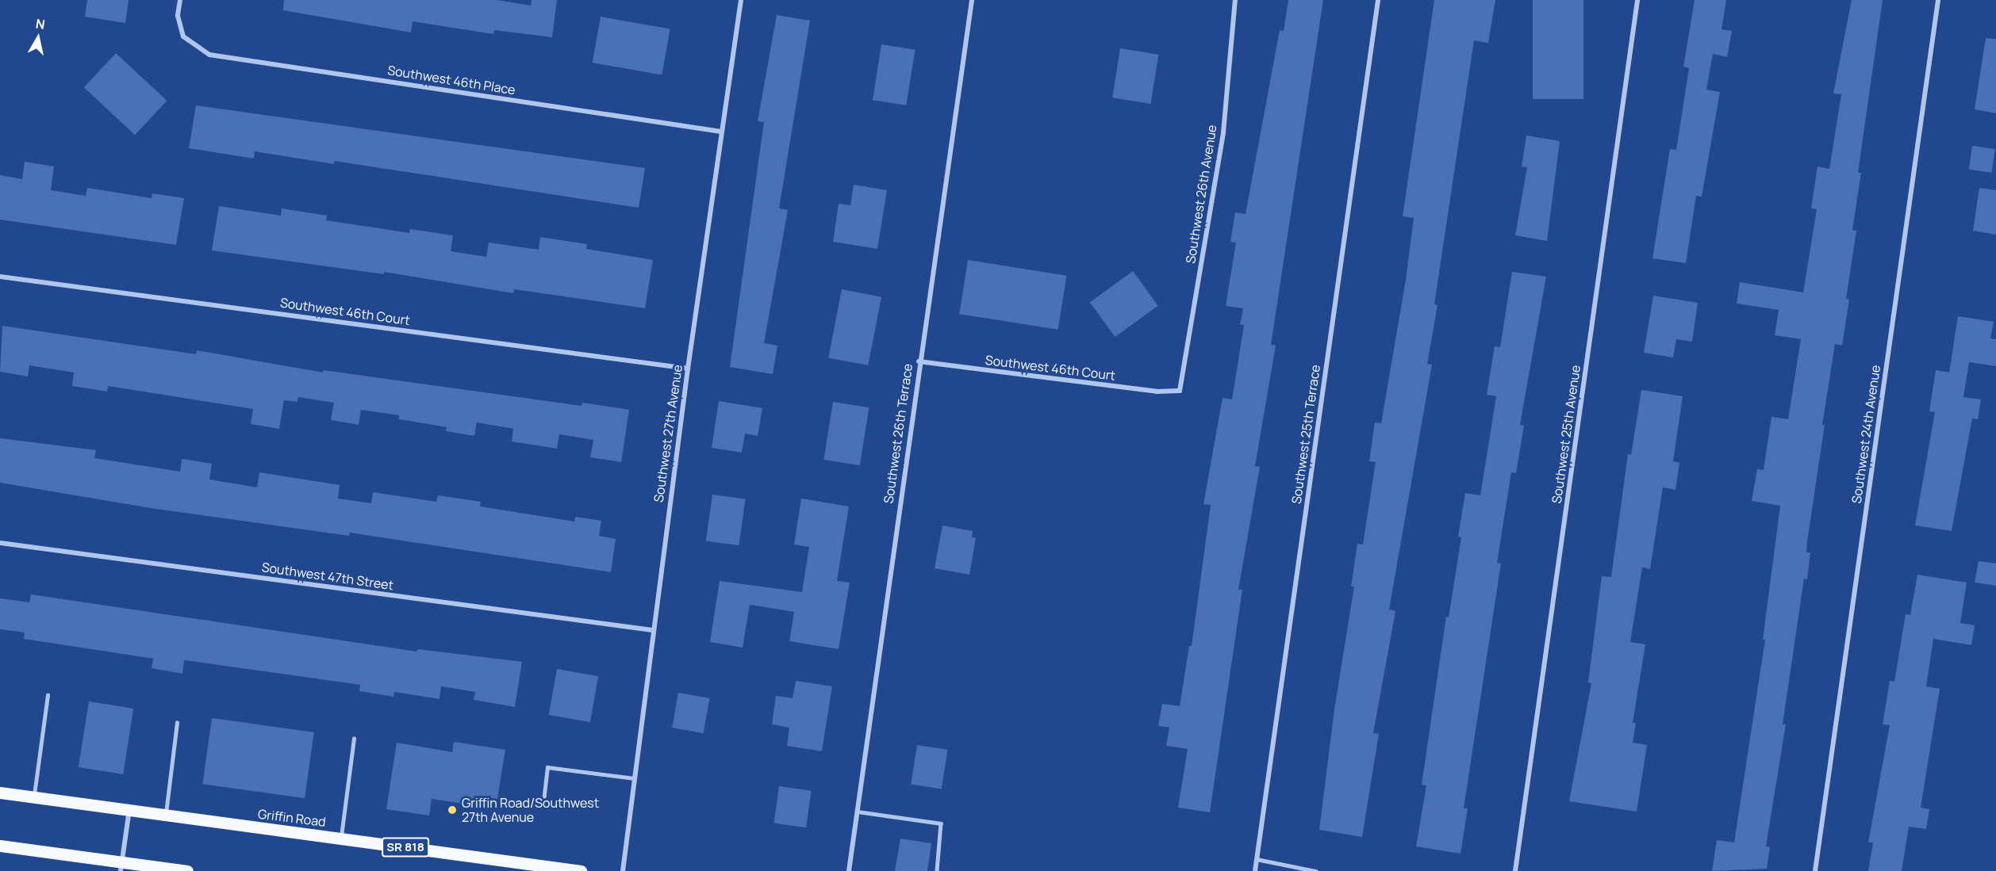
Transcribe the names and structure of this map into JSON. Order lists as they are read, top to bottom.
{
  "streets": {
    "main road": ["Griffin Road", "SR 818"],
    "street": [
      "Southwest 46th Place",
      "Southwest 26th Avenue",
      "Southwest 46th Court",
      "Southwest 27th Avenue",
      "Southwest 26th Terrace",
      "Southwest 25th Terrace",
      "Southwest 25th Avenue",
      "Southwest 24th Avenue",
      "Southwest 47th Street"
    ]
  },
  "crossings": [
    ["Southwest 46th Place", "Southwest 27th Avenue"],
    ["Southwest 26th Avenue", "Southwest 46th Court"],
    ["Southwest 46th Court", "Southwest 27th Avenue"],
    ["Southwest 46th Court", "Southwest 26th Terrace"],
    ["Southwest 27th Avenue", "Southwest 47th Street"]
  ],
  "places": ["Griffin Road/Southwest 27th Avenue"],
  "north": "top"
}
